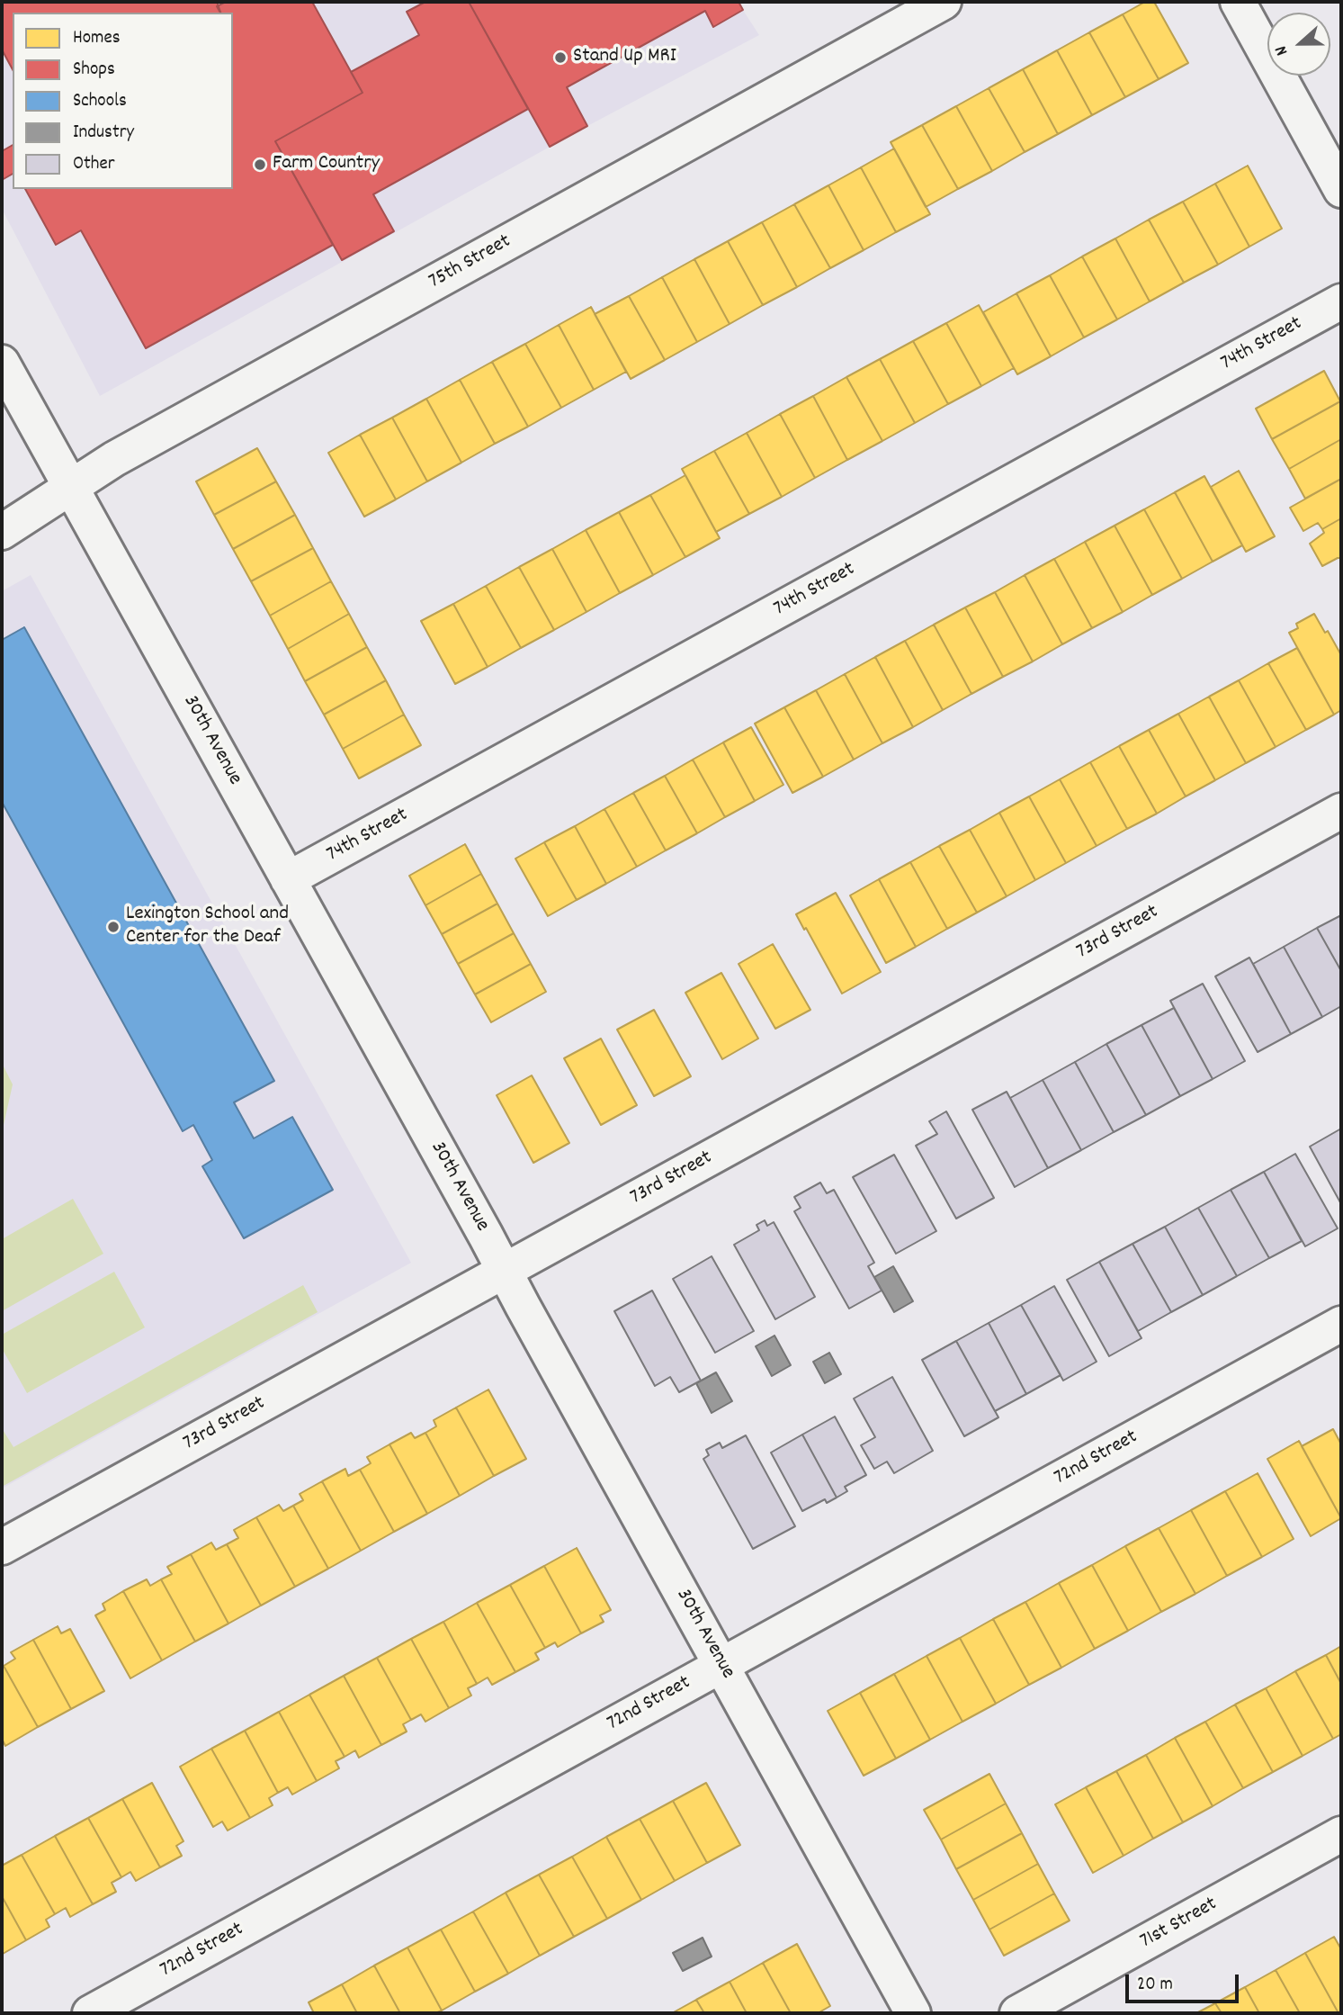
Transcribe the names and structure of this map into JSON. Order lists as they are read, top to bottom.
{
  "streets": {
    "street": [
      "75th Street",
      "74th Street",
      "30th Avenue",
      "73rd Street",
      "72nd Street",
      "71st Street"
    ]
  },
  "crossings": [
    ["75th Street", "30th Avenue"],
    ["74th Street", "30th Avenue"],
    ["30th Avenue", "73rd Street"],
    ["30th Avenue", "72nd Street"]
  ],
  "places": ["Stand Up MRI", "Farm Country", "Lexington School and Center for the Deaf"],
  "legend": [
    "Homes",
    "Shops",
    "Schools",
    "Industry",
    "Other"
  ],
  "scale_bar": "20 m",
  "north": "left"
}
